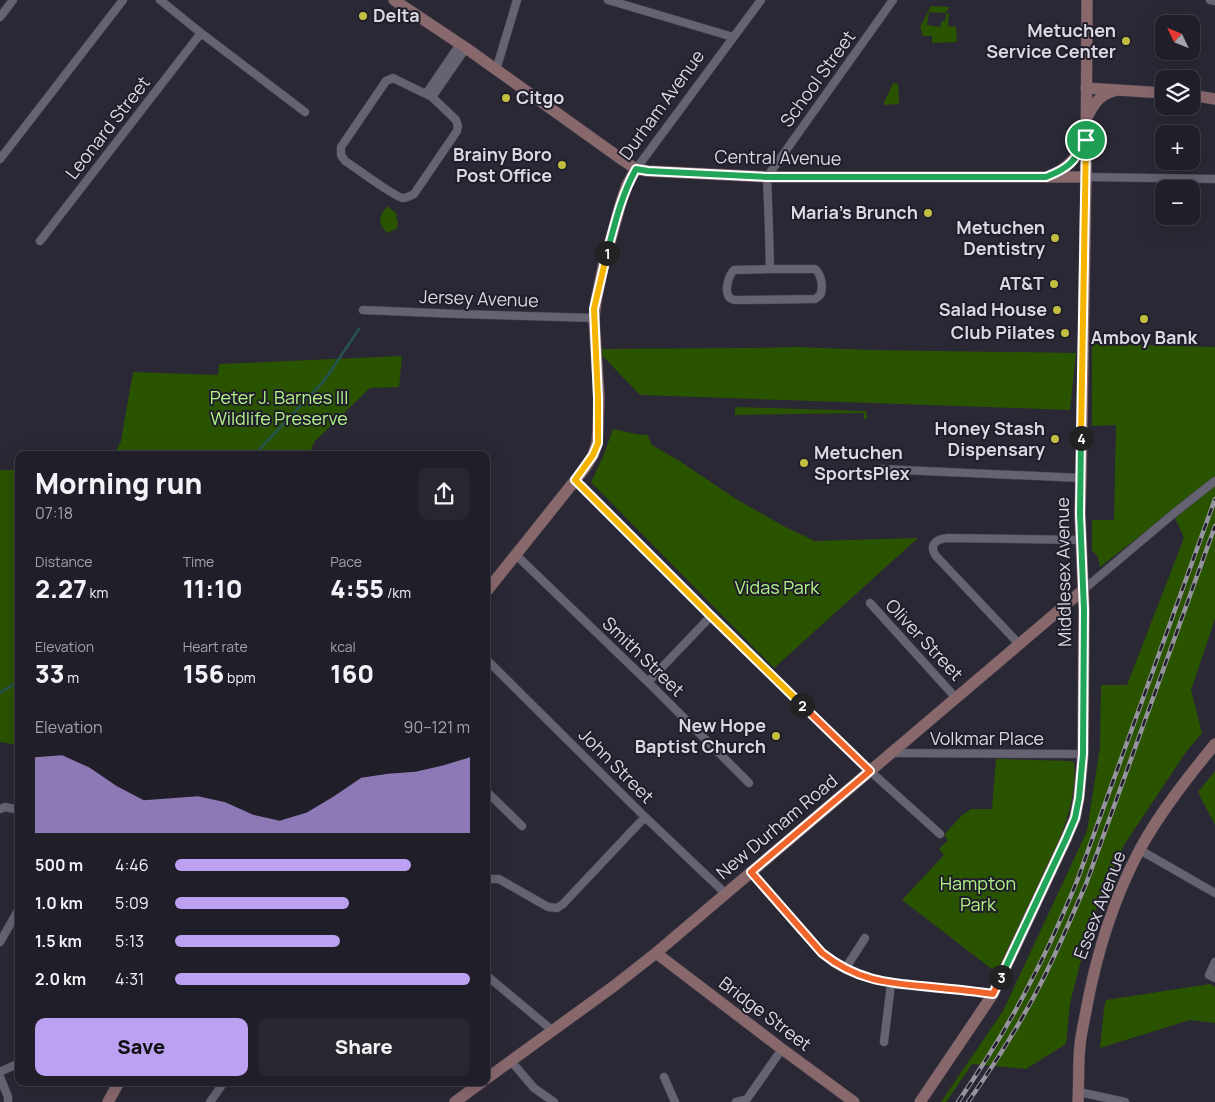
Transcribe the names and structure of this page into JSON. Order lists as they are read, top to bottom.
{
  "streets": {
    "street": [
      "School Street",
      "Durham Avenue",
      "Leonard Street",
      "Central Avenue",
      "Jersey Avenue",
      "Middlesex Avenue",
      "Oliver Street",
      "Smith Street",
      "Volkmar Place",
      "John Street",
      "New Durham Road",
      "Essex Avenue",
      "Bridge Street"
    ]
  },
  "crossings": [
    ["School Street", "Central Avenue"],
    ["Durham Avenue", "Central Avenue"],
    ["Durham Avenue", "Jersey Avenue"],
    ["Durham Avenue", "Smith Street"],
    ["Central Avenue", "Middlesex Avenue"],
    ["Middlesex Avenue", "Volkmar Place"],
    ["Middlesex Avenue", "New Durham Road"],
    ["Oliver Street", "New Durham Road"],
    ["Volkmar Place", "New Durham Road"],
    ["John Street", "New Durham Road"],
    ["New Durham Road", "Bridge Street"]
  ],
  "parks": ["Peter J. Barnes III Wildlife Preserve", "Vidas Park", "Hampton Park"],
  "places": [
    "Delta",
    "Metuchen Service Center",
    "Citgo",
    "Brainy Boro Post Office",
    "Maria's Brunch",
    "Metuchen Dentistry",
    "AT&T",
    "Salad House",
    "Amboy Bank",
    "Club Pilates",
    "Honey Stash Dispensary",
    "Metuchen SportsPlex",
    "New Hope Baptist Church"
  ],
  "north": "top left",
  "page": {
    "map_buttons": ["+", "−"],
    "pins": [
      "1",
      "4",
      "2",
      "3"
    ],
    "heading": ["Morning run", "07:18"],
    "stats": [
      ["Distance", "2.27 km"],
      ["Time", "11:10"],
      ["Pace", "4:55 /km"],
      ["Elevation", "33 m"],
      ["Heart rate", "156 bpm"],
      ["kcal", "160"]
    ],
    "chart": ["Elevation", "90–121 m"],
    "list": [
      {
        "name": "500 m",
        "note": "4:46"
      },
      {
        "name": "1.0 km",
        "note": "5:09"
      },
      {
        "name": "1.5 km",
        "note": "5:13"
      },
      {
        "name": "2.0 km",
        "note": "4:31"
      }
    ],
    "buttons": ["Save", "Share"]
  }
}
